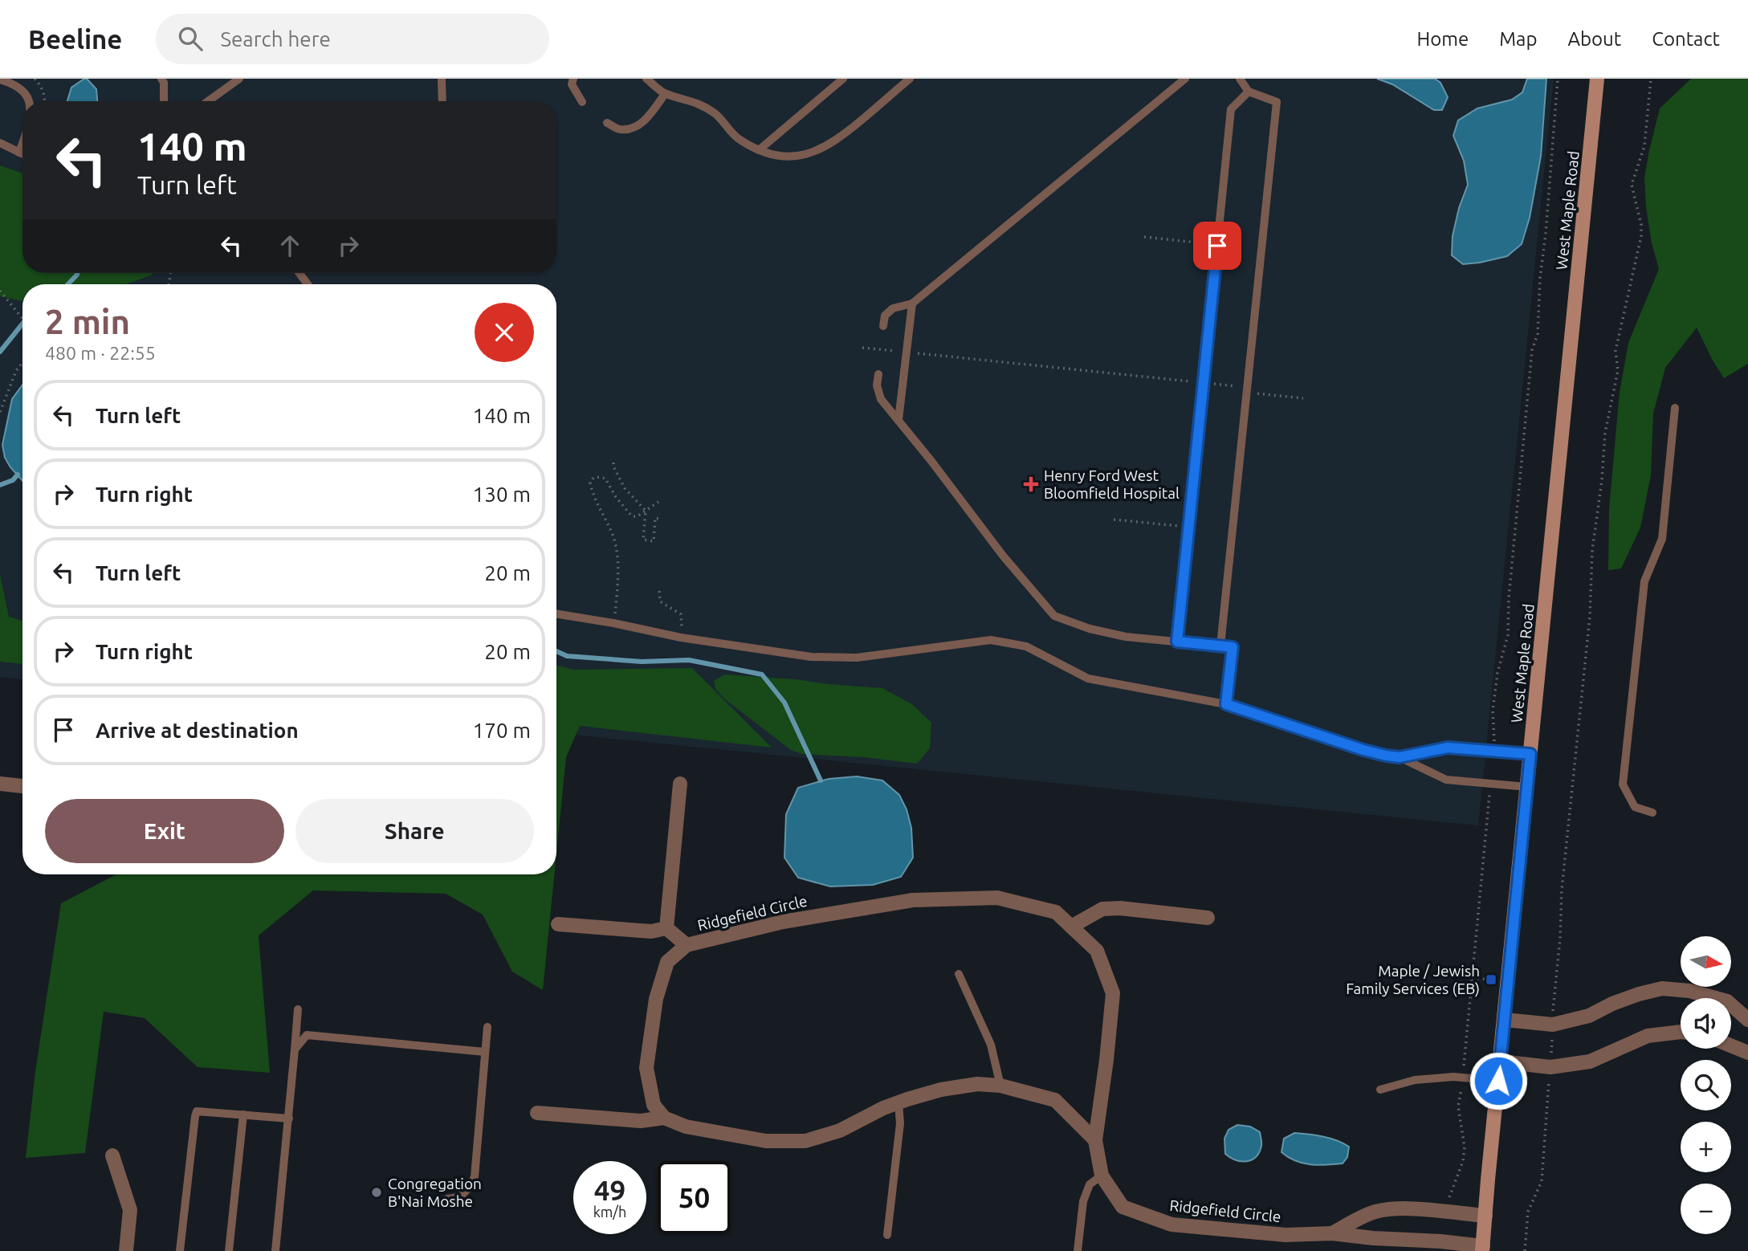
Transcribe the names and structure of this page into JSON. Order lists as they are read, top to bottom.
{
  "streets": {
    "main road": ["West Maple Road"],
    "street": ["Ridgefield Circle"]
  },
  "crossings": [
    ["West Maple Road", "Ridgefield Circle"]
  ],
  "places": {
    "health": ["Henry Ford West Bloomfield Hospital"],
    "transit": ["Maple / Jewish Family Services (EB)"],
    "other": ["Congregation B'Nai Moshe"]
  },
  "north": "right",
  "page": {
    "header": "Beeline",
    "search": "Search here",
    "nav": [
      "Home",
      "Map",
      "About",
      "Contact"
    ],
    "turn": ["140 m", "Turn left"],
    "heading": ["2 min", "480 m · 22:55"],
    "list": [
      {
        "name": "Turn left",
        "value": "140 m"
      },
      {
        "name": "Turn right",
        "value": "130 m"
      },
      {
        "name": "Turn left",
        "value": "20 m"
      },
      {
        "name": "Turn right",
        "value": "20 m"
      },
      {
        "name": "Arrive at destination",
        "value": "170 m"
      }
    ],
    "buttons": ["Exit", "Share"],
    "map_buttons": ["+", "−"],
    "speed": "49 km/h",
    "limit": "50"
  }
}
